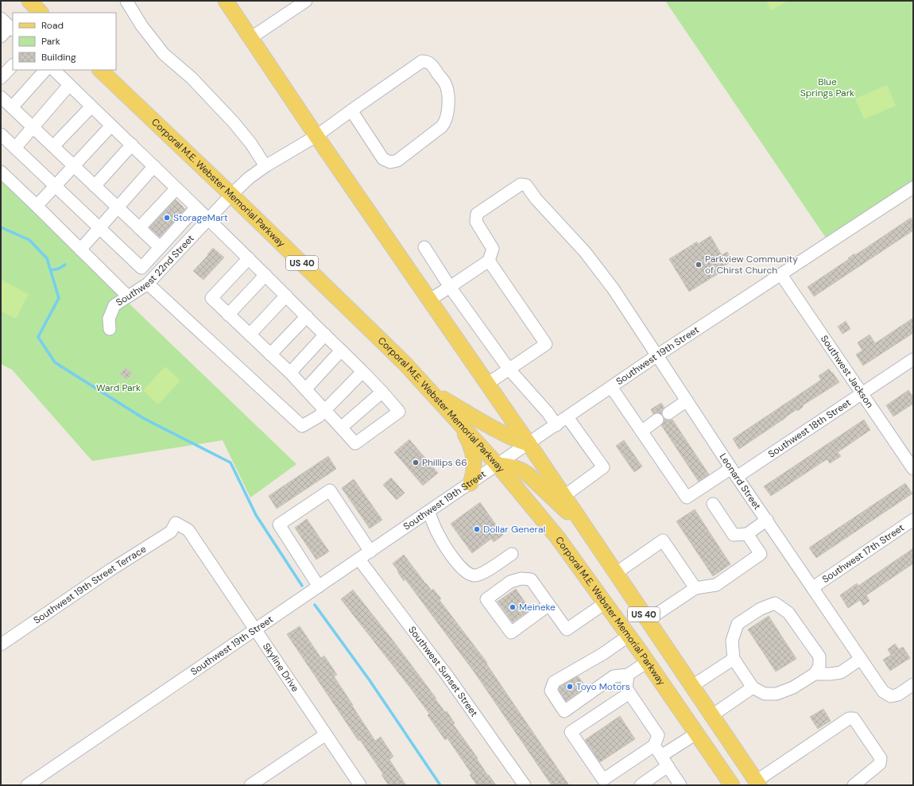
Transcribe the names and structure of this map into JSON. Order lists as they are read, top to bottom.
{
  "streets": {
    "main road": ["Corporal M.E. Webster Memorial Parkway", "US 40"],
    "street": [
      "Southwest 22nd Street",
      "Southwest 19th Street",
      "Southwest Jackson",
      "Southwest 18th Street",
      "Leonard Street",
      "Southwest 17th Street",
      "Southwest 19th Street Terrace",
      "Skyline Drive",
      "Southwest Sunset Street"
    ]
  },
  "crossings": [
    ["Corporal M.E. Webster Memorial Parkway", "Southwest 22nd Street"],
    ["Corporal M.E. Webster Memorial Parkway", "Southwest 19th Street"],
    ["US 40", "Southwest 22nd Street"],
    ["US 40", "Southwest 19th Street"],
    ["Southwest 19th Street", "Southwest Jackson"],
    ["Southwest 19th Street", "Leonard Street"],
    ["Southwest 19th Street", "Skyline Drive"],
    ["Southwest 19th Street", "Southwest Sunset Street"],
    ["Southwest Jackson", "Southwest 18th Street"],
    ["Southwest 18th Street", "Leonard Street"],
    ["Leonard Street", "Southwest 17th Street"],
    ["Southwest 19th Street Terrace", "Skyline Drive"]
  ],
  "parks": ["Blue Springs Park", "Ward Park"],
  "places": [
    "StorageMart",
    "Parkview Community of Chirst Church",
    "Phillips 66",
    "Dollar General",
    "Meineke",
    "Toyo Motors"
  ],
  "legend": ["Road", "Park", "Building"]
}
